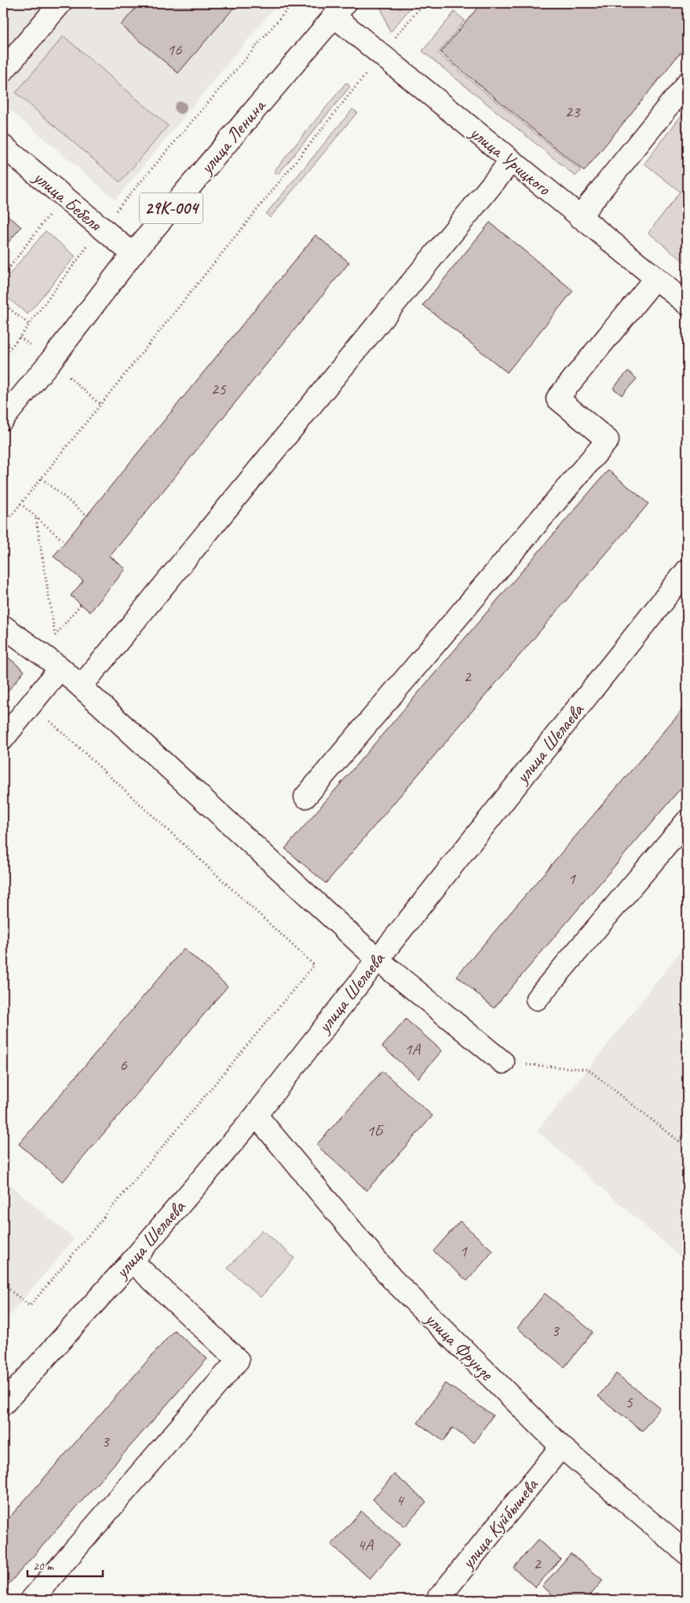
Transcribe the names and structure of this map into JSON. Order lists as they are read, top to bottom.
{
  "streets": {
    "street": [
      "улица Ленина",
      "улица Урицкого",
      "улица Бебеля",
      "29К-004",
      "улица Шелаева",
      "улица Фрунзе",
      "улица Куйбышева"
    ]
  },
  "crossings": [
    ["улица Ленина", "улица Урицкого"],
    ["улица Ленина", "улица Бебеля"],
    ["улица Шелаева", "улица Фрунзе"],
    ["улица Фрунзе", "улица Куйбышева"]
  ],
  "house_numbers": [
    "16",
    "23",
    "25",
    "2",
    "1",
    "1А",
    "6",
    "1Б",
    "1",
    "3",
    "5",
    "3",
    "4",
    "4А",
    "2"
  ],
  "scale_bar": "20 m"
}
